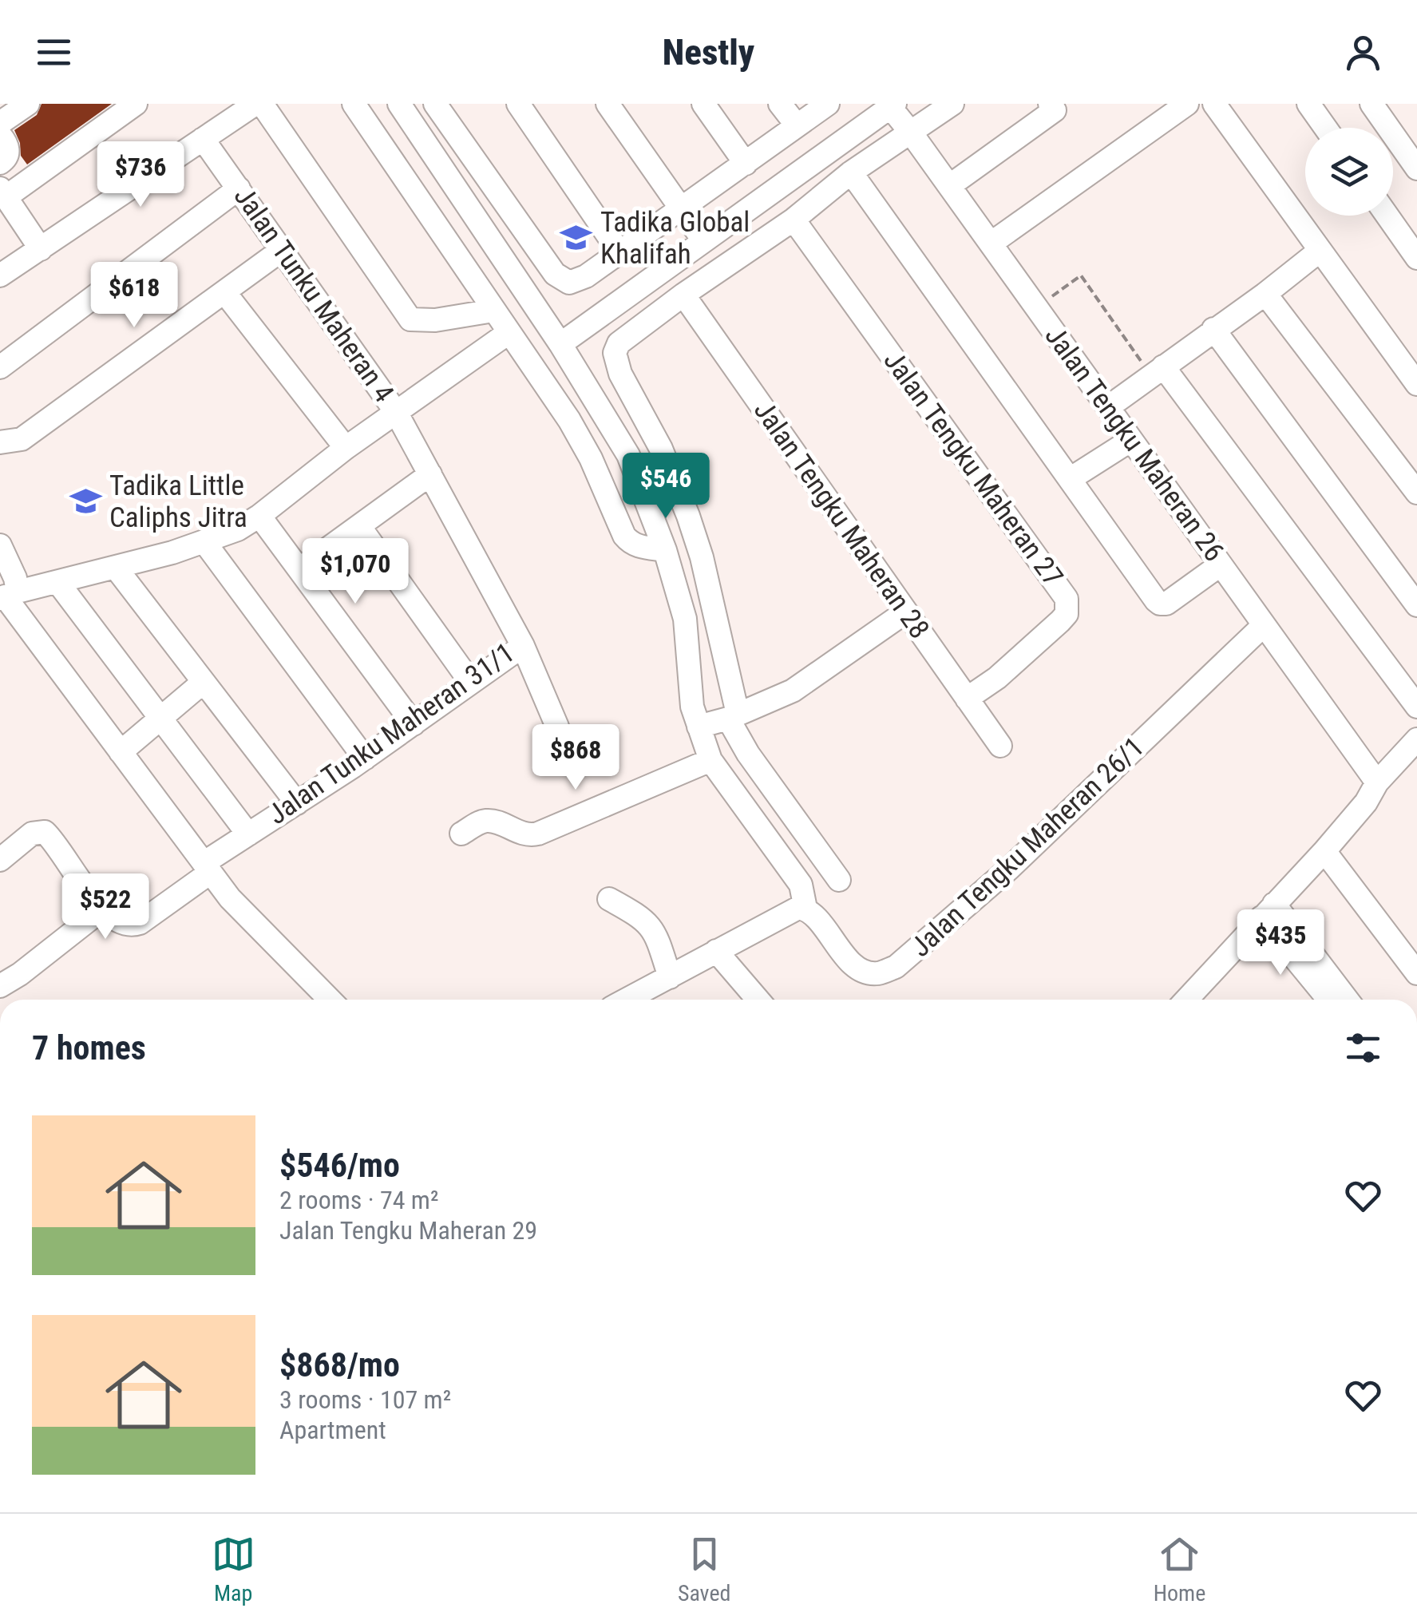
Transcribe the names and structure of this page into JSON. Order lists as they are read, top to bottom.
{
  "streets": {
    "street": [
      "Jalan Tunku Maheran 4",
      "Jalan Tengku Maheran 26",
      "Jalan Tengku Maheran 27",
      "Jalan Tengku Maheran 28",
      "Jalan Tunku Maheran 31/1",
      "Jalan Tengku Maheran 26/1"
    ]
  },
  "crossings": [
    ["Jalan Tunku Maheran 4", "Jalan Tunku Maheran 31/1"],
    ["Jalan Tengku Maheran 26", "Jalan Tengku Maheran 26/1"],
    ["Jalan Tengku Maheran 27", "Jalan Tengku Maheran 28"]
  ],
  "places": {
    "school or university": ["Tadika Global Khalifah", "Tadika Little Caliphs Jitra"]
  },
  "page": {
    "header": "Nestly",
    "price": [
      "$736",
      "$618",
      "$546",
      "$1,070",
      "$868",
      "$522",
      "$435"
    ],
    "heading": "7 homes",
    "list": [
      {
        "name": "$546/mo",
        "note": "2 rooms · 74 m² · Jalan Tengku Maheran 29"
      },
      {
        "name": "$868/mo",
        "note": "3 rooms · 107 m² · Apartment"
      }
    ],
    "tabs": ["Map", "Saved", "Home"]
  }
}
